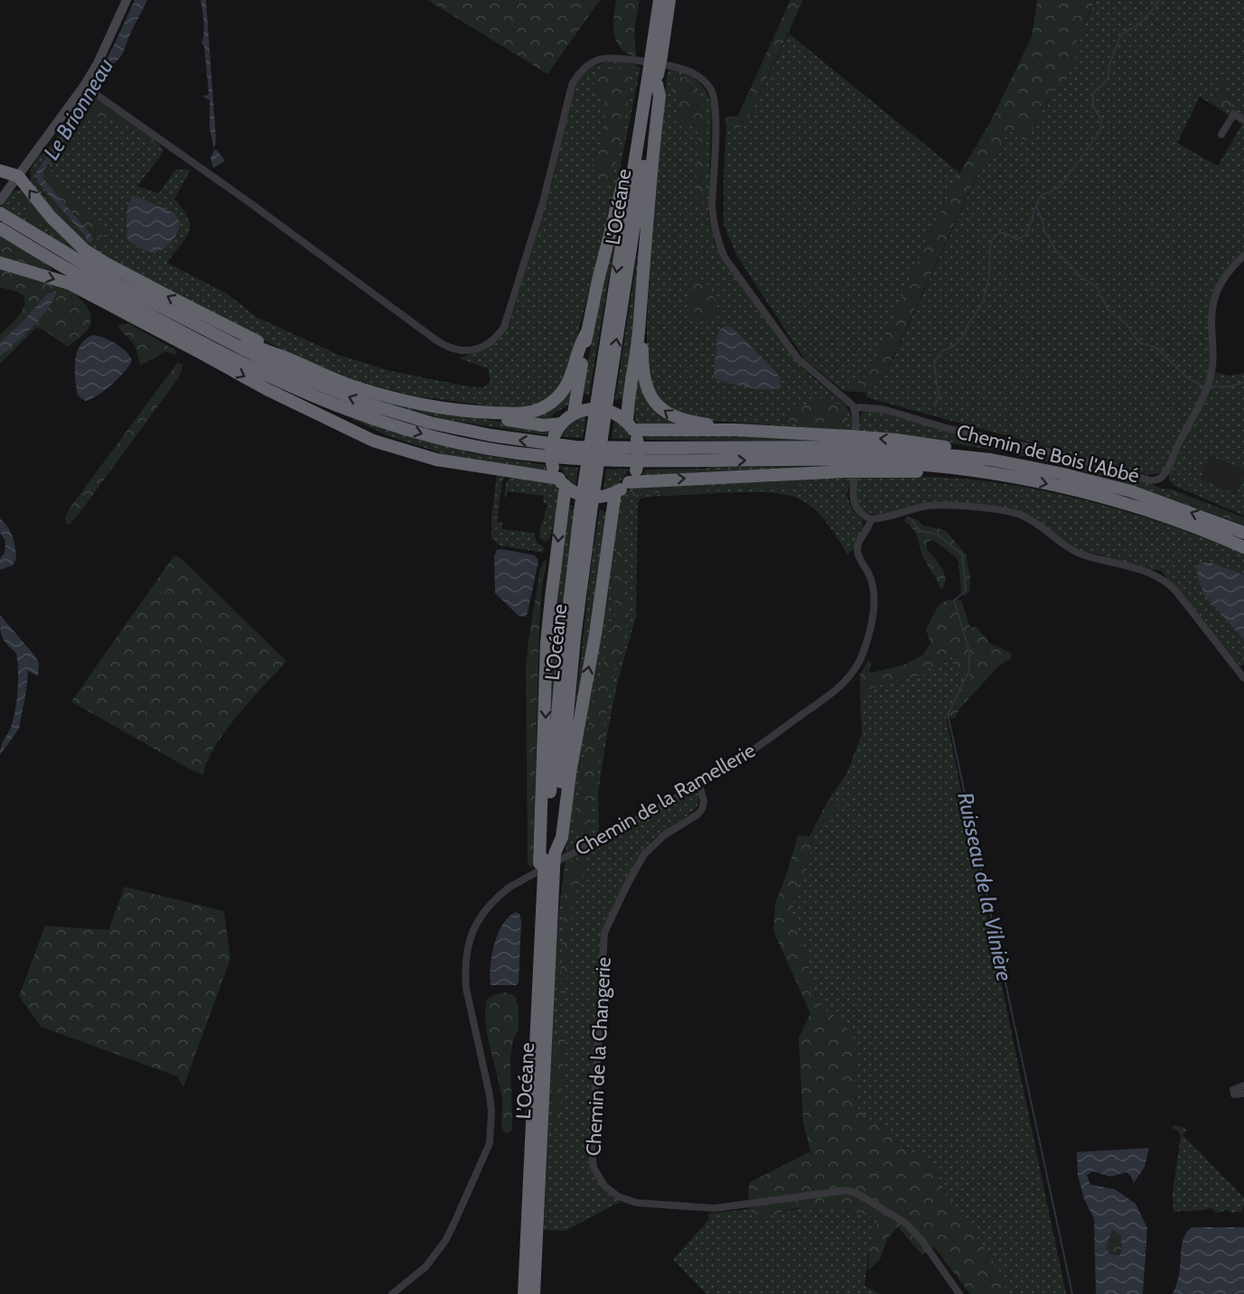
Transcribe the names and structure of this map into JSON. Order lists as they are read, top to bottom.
{
  "streets": {
    "highway": ["L’Océane"],
    "street": ["Chemin de Bois l'Abbé", "Chemin de la Ramellerie", "Chemin de la Changerie"]
  },
  "crossings": [
    ["Chemin de la Ramellerie", "Chemin de la Changerie"]
  ],
  "water": ["Le Brionneau", "Ruisseau de la Vilnière"]
}
